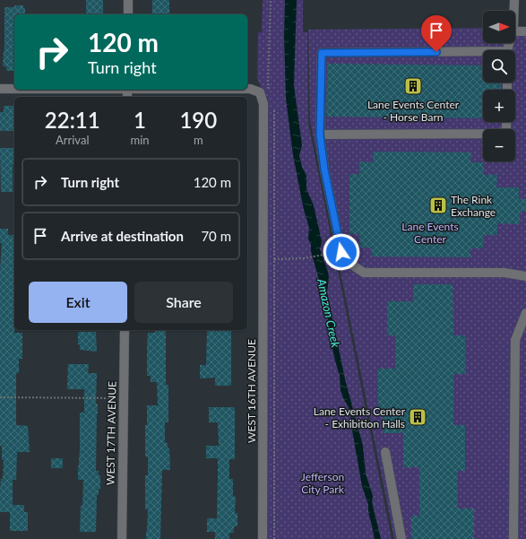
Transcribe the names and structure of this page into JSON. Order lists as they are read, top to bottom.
{
  "streets": {
    "street": ["WEST 16TH AVENUE", "WEST 17TH AVENUE"]
  },
  "water": ["Amazon Creek"],
  "parks": ["Lane Events Center", "Jefferson City Park"],
  "places": {
    "building": ["Lane Events Center - Horse Barn", "The Rink Exchange", "Lane Events Center - Exhibition Halls"]
  },
  "north": "right",
  "page": {
    "map_buttons": ["+", "−"],
    "turn": ["120 m", "Turn right"],
    "eta": [
      "22:11",
      "Arrival",
      "1",
      "min",
      "190",
      "m"
    ],
    "list": [
      {
        "name": "Turn right",
        "value": "120 m"
      },
      {
        "name": "Arrive at destination",
        "value": "70 m"
      }
    ],
    "buttons": ["Exit", "Share"]
  }
}
